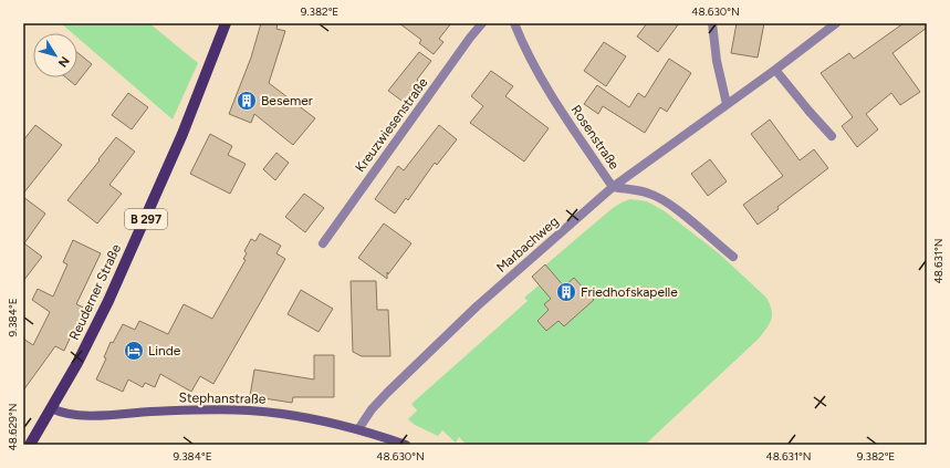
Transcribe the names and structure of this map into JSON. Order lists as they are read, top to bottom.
{
  "streets": {
    "main road": ["B 297", "Reuderner Straße"],
    "street": [
      "Kreuzwiesenstraße",
      "Rosenstraße",
      "Marbachweg",
      "Stephanstraße"
    ]
  },
  "crossings": [
    ["Rosenstraße", "Marbachweg"],
    ["Marbachweg", "Stephanstraße"],
    ["Reuderner Straße", "Stephanstraße"]
  ],
  "places": {
    "building": ["Besemer", "Friedhofskapelle"],
    "hotel": ["Linde"]
  },
  "north": "bottom right",
  "coordinates": [
    "9.382°E",
    "48.630°N",
    "48.631°N",
    "9.384°E",
    "48.629°N"
  ]
}
